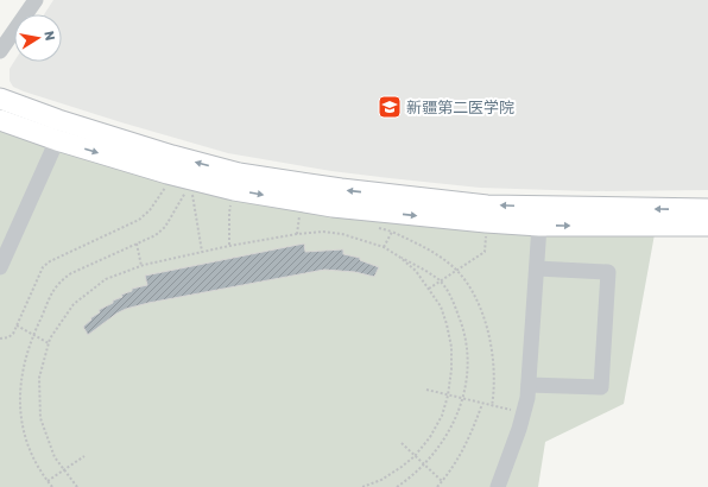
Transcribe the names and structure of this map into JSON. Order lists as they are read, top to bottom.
{
  "places": {
    "school or university": ["新疆第二医学院"]
  },
  "north": "right"
}
